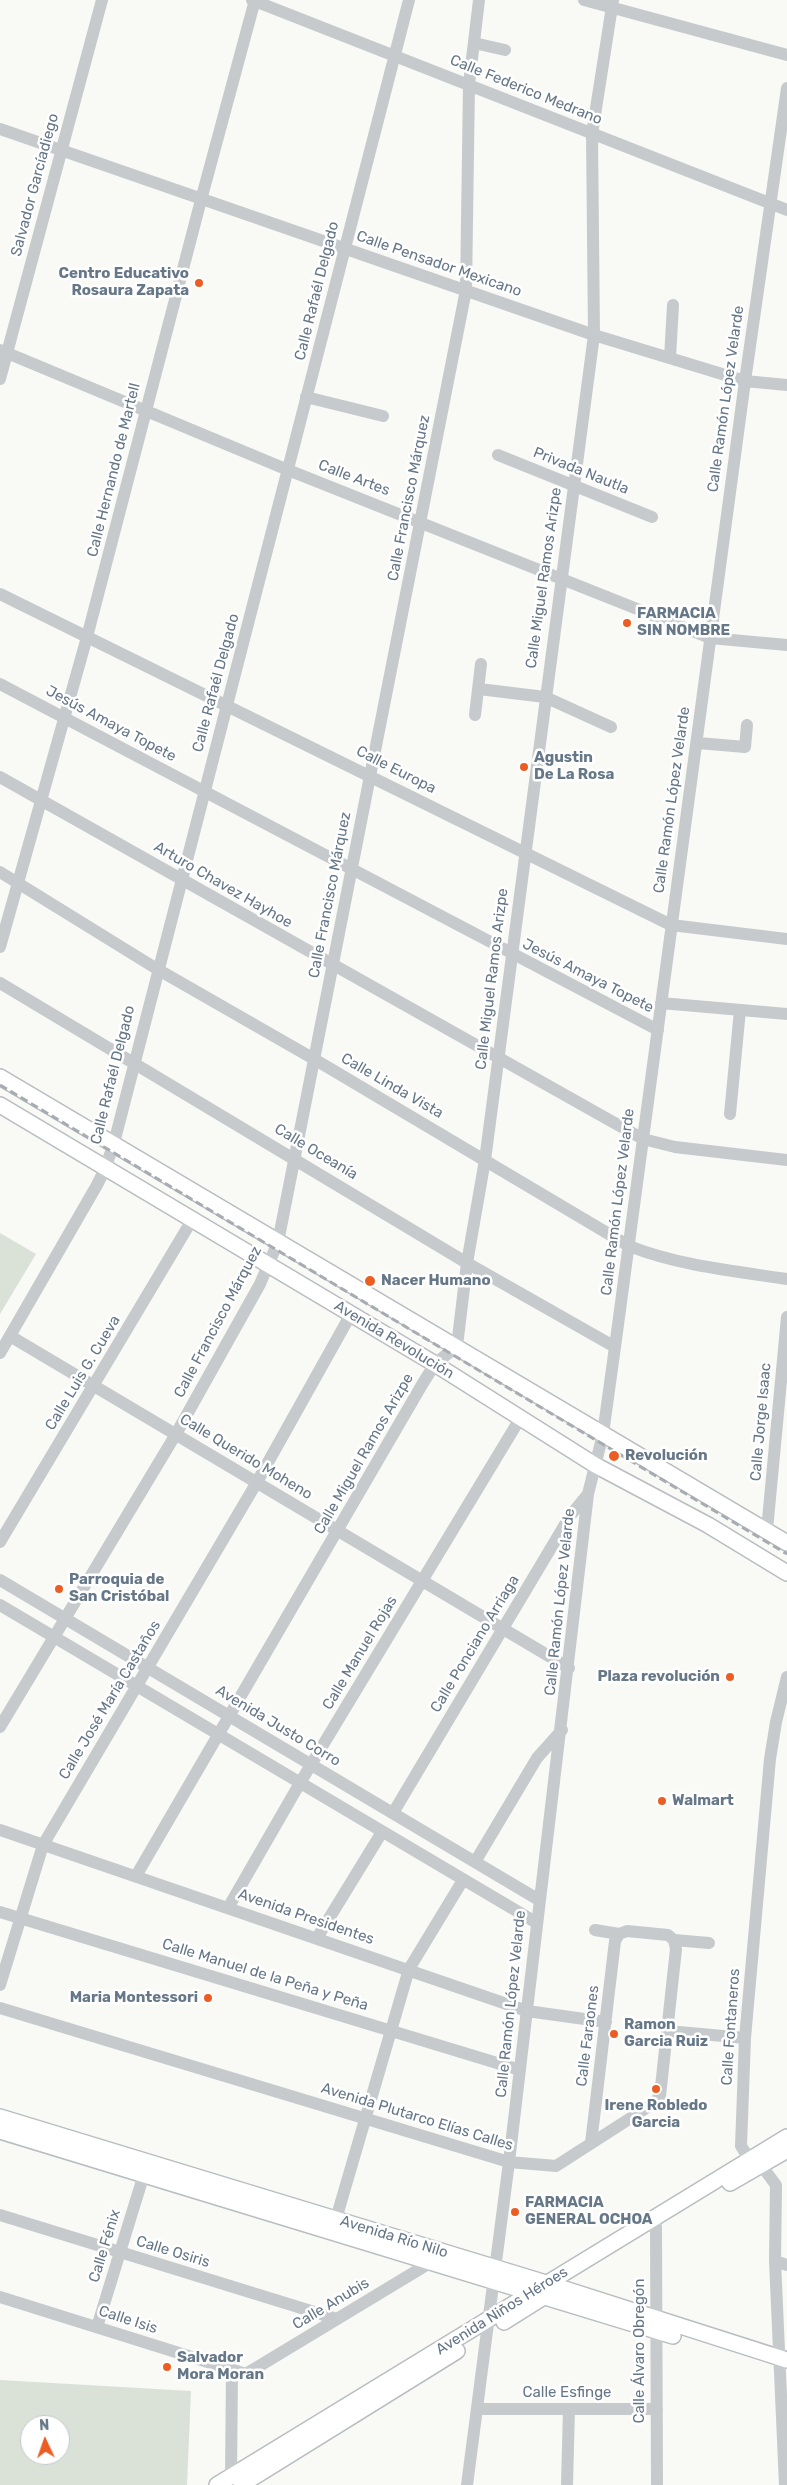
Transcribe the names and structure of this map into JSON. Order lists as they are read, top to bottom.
{
  "streets": {
    "main road": ["Avenida Revolución", "Avenida Río Nilo", "Avenida Niños Héroes"],
    "street": [
      "Calle Federico Medrano",
      "Salvador Garcíadiego",
      "Calle Pensador Mexicano",
      "Calle Rafaél Delgado",
      "Calle Ramón López Velarde",
      "Calle Hernando de Martell",
      "Privada Nautla",
      "Calle Artes",
      "Calle Francisco Márquez",
      "Calle Miguel Ramos Arizpe",
      "Jesús Amaya Topete",
      "Calle Europa",
      "Arturo Chavez Hayhoe",
      "Calle Linda Vista",
      "Calle Oceanía",
      "Calle Luis G. Cueva",
      "Calle Jorge Isaac",
      "Calle Querido Moheno",
      "Calle Ponciano Arriaga",
      "Calle Manuel Rojas",
      "Calle José María Castaños",
      "Avenida Justo Corro",
      "Avenida Presidentes",
      "Calle Manuel de la Peña y Peña",
      "Calle Fontaneros",
      "Calle Faraones",
      "Avenida Plutarco Elías Calles",
      "Calle Fénix",
      "Calle Osiris",
      "Calle Anubis",
      "Calle Isis",
      "Calle Álvaro Obregón",
      "Calle Esfinge"
    ]
  },
  "crossings": [
    ["Calle Federico Medrano", "Calle Rafaél Delgado"],
    ["Calle Federico Medrano", "Calle Ramón López Velarde"],
    ["Calle Federico Medrano", "Calle Hernando de Martell"],
    ["Calle Federico Medrano", "Calle Francisco Márquez"],
    ["Calle Federico Medrano", "Calle Miguel Ramos Arizpe"],
    ["Salvador Garcíadiego", "Calle Pensador Mexicano"],
    ["Salvador Garcíadiego", "Calle Artes"],
    ["Calle Pensador Mexicano", "Calle Rafaél Delgado"],
    ["Calle Pensador Mexicano", "Calle Ramón López Velarde"],
    ["Calle Pensador Mexicano", "Calle Hernando de Martell"],
    ["Calle Pensador Mexicano", "Calle Francisco Márquez"],
    ["Calle Pensador Mexicano", "Calle Miguel Ramos Arizpe"],
    ["Calle Rafaél Delgado", "Calle Artes"],
    ["Calle Rafaél Delgado", "Jesús Amaya Topete"],
    ["Calle Rafaél Delgado", "Calle Europa"],
    ["Calle Rafaél Delgado", "Arturo Chavez Hayhoe"],
    ["Calle Rafaél Delgado", "Calle Linda Vista"],
    ["Calle Rafaél Delgado", "Calle Oceanía"],
    ["Calle Rafaél Delgado", "Avenida Revolución"],
    ["Calle Rafaél Delgado", "Calle Querido Moheno"],
    ["Calle Ramón López Velarde", "Calle Artes"],
    ["Calle Ramón López Velarde", "Jesús Amaya Topete"],
    ["Calle Ramón López Velarde", "Calle Europa"],
    ["Calle Ramón López Velarde", "Arturo Chavez Hayhoe"],
    ["Calle Ramón López Velarde", "Calle Linda Vista"],
    ["Calle Ramón López Velarde", "Calle Oceanía"],
    ["Calle Ramón López Velarde", "Avenida Revolución"],
    ["Calle Ramón López Velarde", "Calle Querido Moheno"],
    ["Calle Ramón López Velarde", "Calle Ponciano Arriaga"],
    ["Calle Ramón López Velarde", "Avenida Justo Corro"],
    ["Calle Ramón López Velarde", "Avenida Presidentes"],
    ["Calle Ramón López Velarde", "Calle Manuel de la Peña y Peña"],
    ["Calle Ramón López Velarde", "Avenida Plutarco Elías Calles"],
    ["Calle Ramón López Velarde", "Avenida Río Nilo"],
    ["Calle Ramón López Velarde", "Avenida Niños Héroes"],
    ["Calle Ramón López Velarde", "Calle Esfinge"],
    ["Calle Hernando de Martell", "Calle Artes"],
    ["Calle Hernando de Martell", "Jesús Amaya Topete"],
    ["Calle Hernando de Martell", "Calle Europa"],
    ["Calle Hernando de Martell", "Arturo Chavez Hayhoe"],
    ["Calle Hernando de Martell", "Calle Linda Vista"],
    ["Privada Nautla", "Calle Miguel Ramos Arizpe"],
    ["Calle Artes", "Calle Francisco Márquez"],
    ["Calle Artes", "Calle Miguel Ramos Arizpe"],
    ["Calle Francisco Márquez", "Jesús Amaya Topete"],
    ["Calle Francisco Márquez", "Calle Europa"],
    ["Calle Francisco Márquez", "Arturo Chavez Hayhoe"],
    ["Calle Francisco Márquez", "Calle Linda Vista"],
    ["Calle Francisco Márquez", "Calle Oceanía"],
    ["Calle Francisco Márquez", "Avenida Revolución"],
    ["Calle Francisco Márquez", "Calle Querido Moheno"],
    ["Calle Francisco Márquez", "Avenida Justo Corro"],
    ["Calle Miguel Ramos Arizpe", "Jesús Amaya Topete"],
    ["Calle Miguel Ramos Arizpe", "Calle Europa"],
    ["Calle Miguel Ramos Arizpe", "Arturo Chavez Hayhoe"],
    ["Calle Miguel Ramos Arizpe", "Calle Linda Vista"],
    ["Calle Miguel Ramos Arizpe", "Calle Oceanía"],
    ["Calle Miguel Ramos Arizpe", "Avenida Revolución"],
    ["Calle Miguel Ramos Arizpe", "Calle Querido Moheno"],
    ["Calle Miguel Ramos Arizpe", "Avenida Justo Corro"],
    ["Calle Miguel Ramos Arizpe", "Avenida Presidentes"],
    ["Avenida Revolución", "Calle Luis G. Cueva"],
    ["Avenida Revolución", "Calle Jorge Isaac"],
    ["Avenida Revolución", "Calle Manuel Rojas"],
    ["Avenida Revolución", "Calle José María Castaños"],
    ["Calle Luis G. Cueva", "Calle Querido Moheno"],
    ["Calle Querido Moheno", "Calle Ponciano Arriaga"],
    ["Calle Querido Moheno", "Calle Manuel Rojas"],
    ["Calle Querido Moheno", "Calle José María Castaños"],
    ["Calle Ponciano Arriaga", "Avenida Justo Corro"],
    ["Calle Manuel Rojas", "Avenida Justo Corro"],
    ["Calle Manuel Rojas", "Avenida Presidentes"],
    ["Calle José María Castaños", "Avenida Justo Corro"],
    ["Calle José María Castaños", "Avenida Presidentes"],
    ["Calle José María Castaños", "Calle Manuel de la Peña y Peña"],
    ["Avenida Presidentes", "Calle Faraones"],
    ["Calle Fontaneros", "Avenida Río Nilo"],
    ["Calle Fontaneros", "Avenida Niños Héroes"],
    ["Calle Faraones", "Avenida Plutarco Elías Calles"],
    ["Avenida Río Nilo", "Calle Fénix"],
    ["Avenida Río Nilo", "Calle Anubis"],
    ["Avenida Río Nilo", "Avenida Niños Héroes"],
    ["Avenida Río Nilo", "Calle Álvaro Obregón"],
    ["Calle Fénix", "Calle Osiris"],
    ["Calle Fénix", "Calle Isis"],
    ["Calle Osiris", "Calle Anubis"],
    ["Calle Anubis", "Calle Isis"],
    ["Avenida Niños Héroes", "Calle Álvaro Obregón"],
    ["Calle Álvaro Obregón", "Calle Esfinge"]
  ],
  "places": [
    "Centro Educativo Rosaura Zapata",
    "FARMACIA SIN NOMBRE",
    "Agustin De La Rosa",
    "Nacer Humano",
    "Revolución",
    "Parroquia de San Cristóbal",
    "Plaza revolución",
    "Walmart",
    "Maria Montessori",
    "Ramon Garcia Ruiz",
    "Irene Robledo Garcia",
    "FARMACIA GENERAL OCHOA",
    "Salvador Mora Moran"
  ],
  "north": "top"
}
